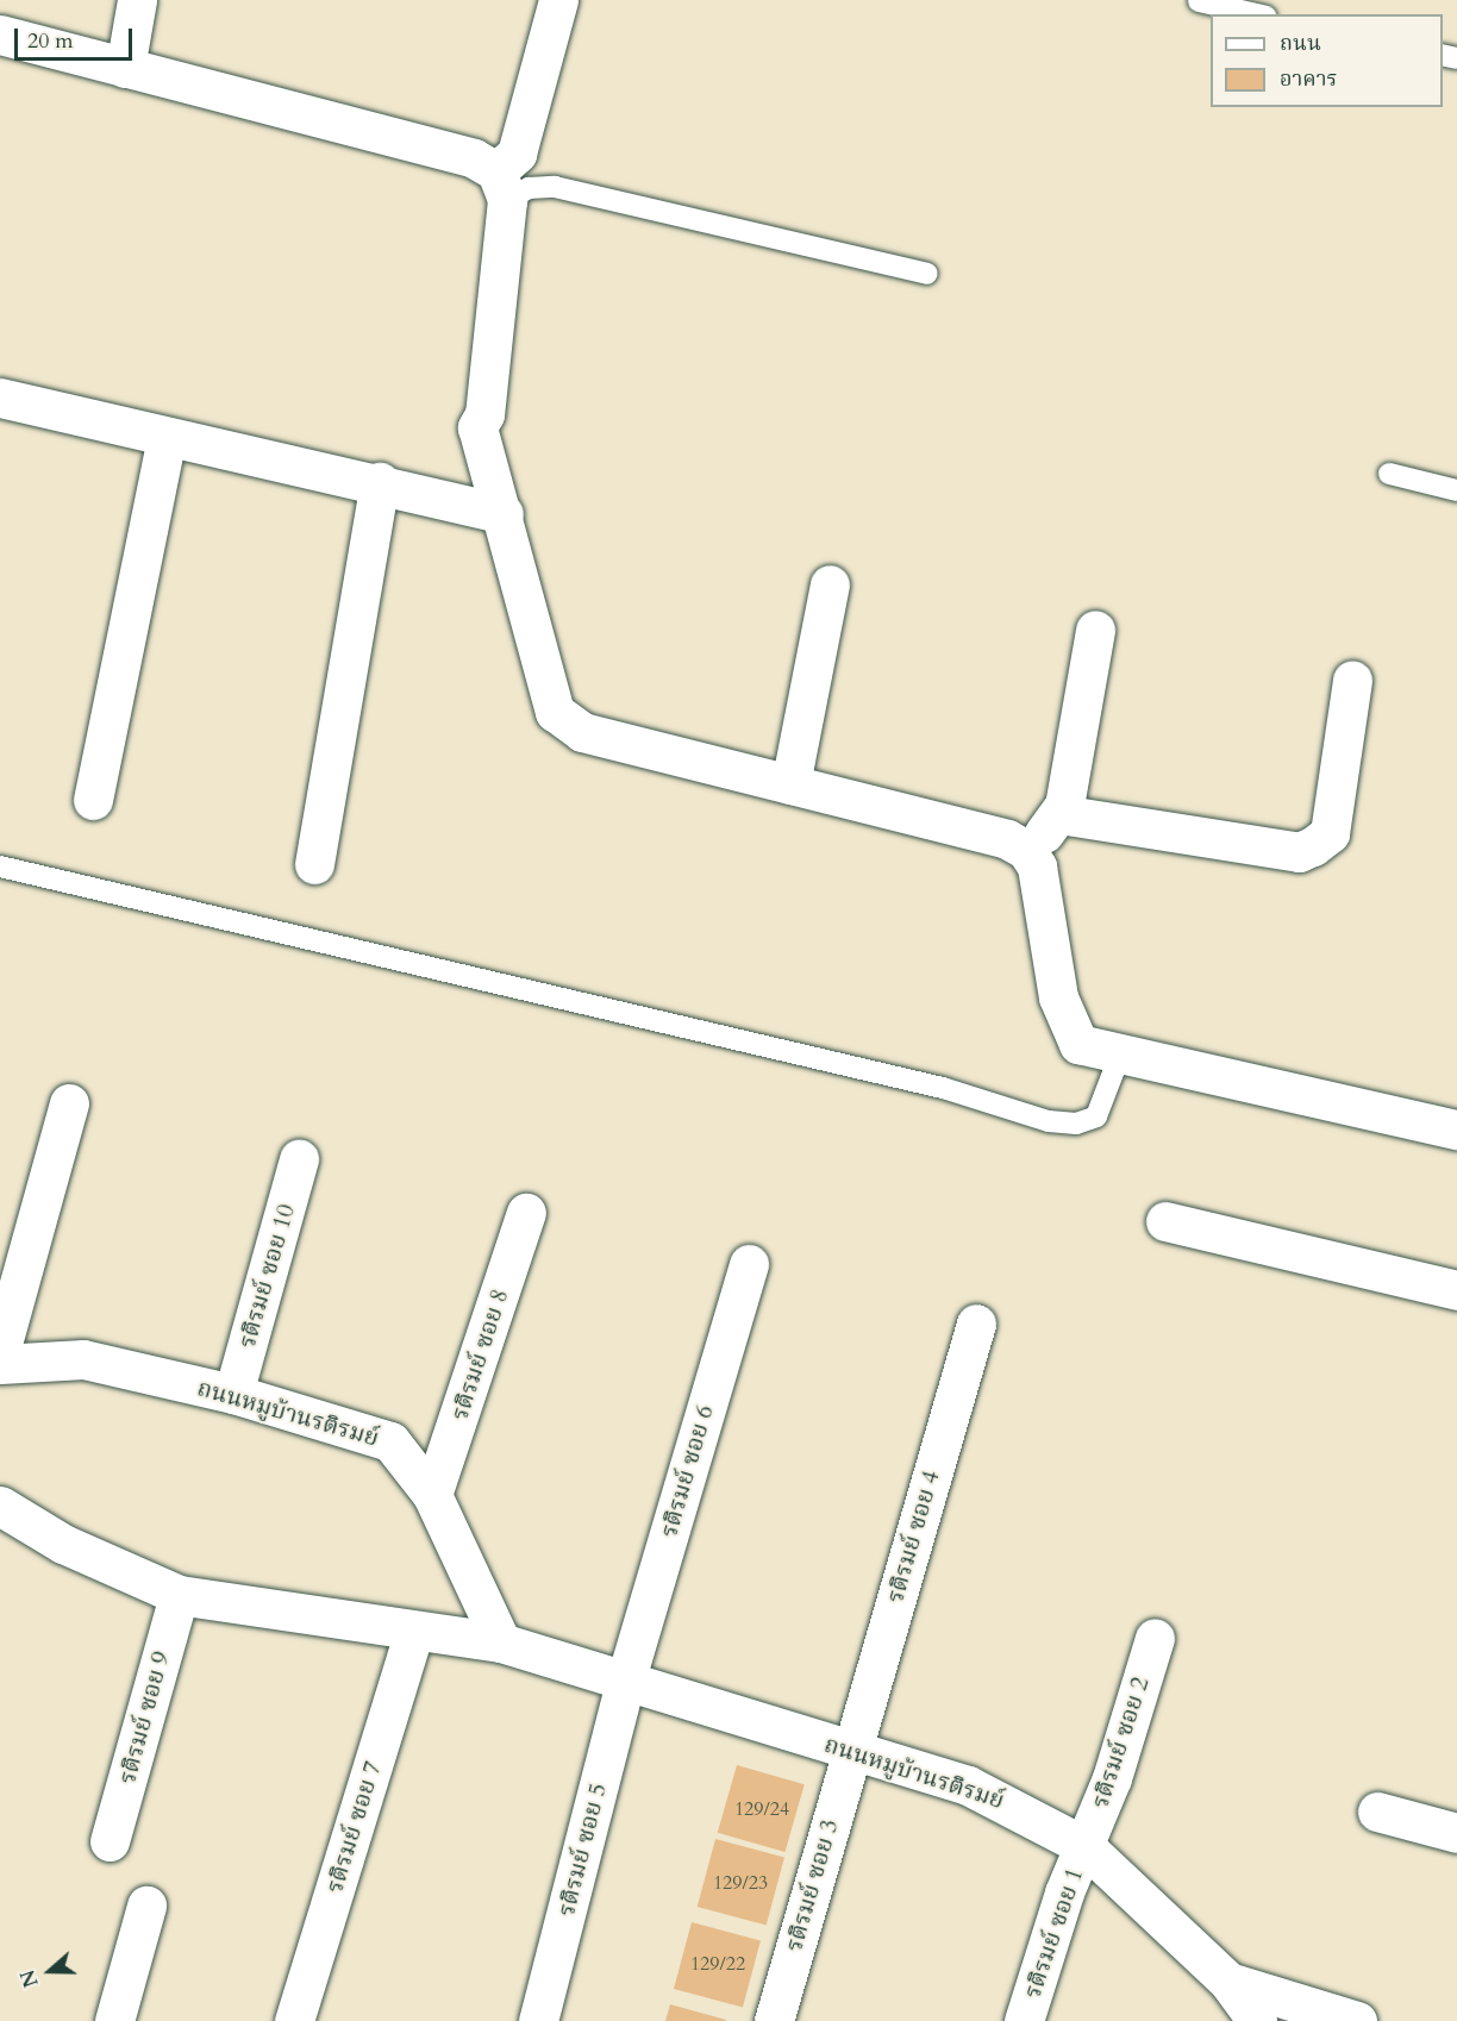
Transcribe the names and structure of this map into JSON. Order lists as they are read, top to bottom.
{
  "streets": {
    "street": [
      "รติรมย์ ซอย 10",
      "รติรมย์ ซอย 8",
      "ถนนหมูบ้านรติรมย์",
      "รติรมย์ ซอย 6",
      "รติรมย์ ซอย 4",
      "รติรมย์ ซอย 9",
      "รติรมย์ ซอย 2",
      "รติรมย์ ซอย 7",
      "รติรมย์ ซอย 5",
      "รติรมย์ ซอย 3",
      "รติรมย์ ซอย 1"
    ]
  },
  "crossings": [
    ["รติรมย์ ซอย 10", "ถนนหมูบ้านรติรมย์"],
    ["รติรมย์ ซอย 8", "ถนนหมูบ้านรติรมย์"],
    ["ถนนหมูบ้านรติรมย์", "รติรมย์ ซอย 6"],
    ["ถนนหมูบ้านรติรมย์", "รติรมย์ ซอย 4"],
    ["ถนนหมูบ้านรติรมย์", "รติรมย์ ซอย 9"],
    ["ถนนหมูบ้านรติรมย์", "รติรมย์ ซอย 2"],
    ["ถนนหมูบ้านรติรมย์", "รติรมย์ ซอย 7"],
    ["ถนนหมูบ้านรติรมย์", "รติรมย์ ซอย 5"],
    ["ถนนหมูบ้านรติรมย์", "รติรมย์ ซอย 3"],
    ["ถนนหมูบ้านรติรมย์", "รติรมย์ ซอย 1"],
    ["รติรมย์ ซอย 6", "รติรมย์ ซอย 5"],
    ["รติรมย์ ซอย 4", "รติรมย์ ซอย 3"],
    ["รติรมย์ ซอย 2", "รติรมย์ ซอย 1"]
  ],
  "house_numbers": ["129/24", "129/23", "129/22"],
  "legend": ["ถนน", "อาคาร"],
  "scale_bar": "20 m",
  "north": "left"
}
